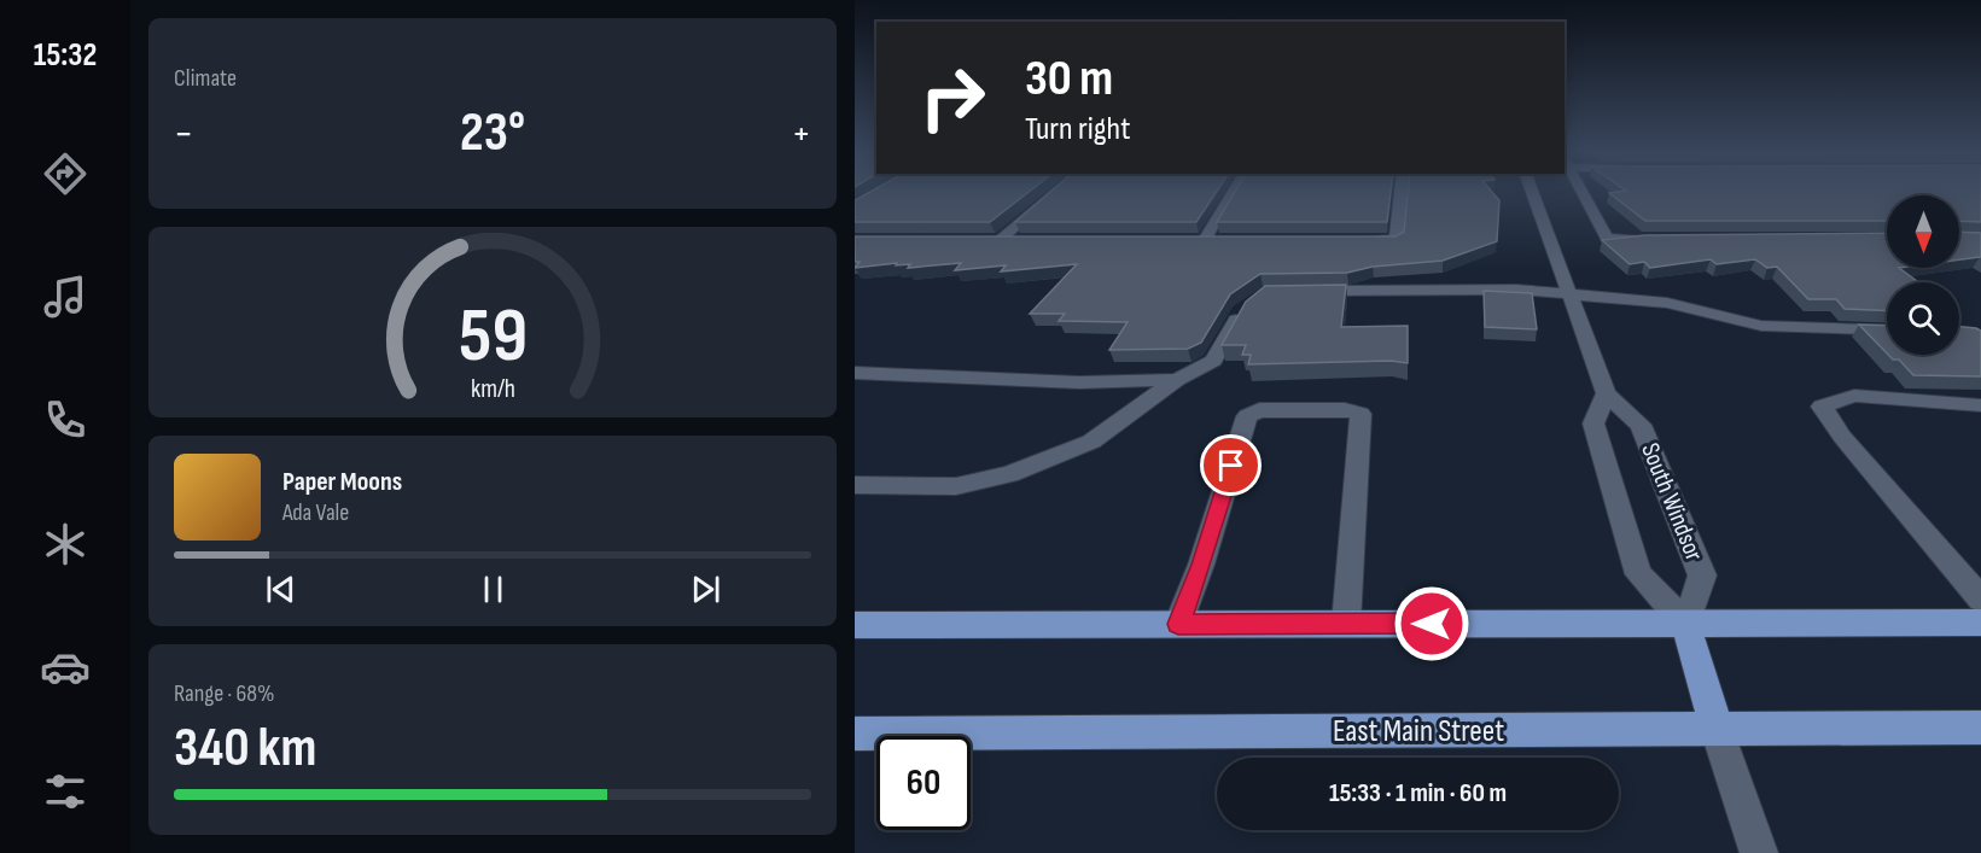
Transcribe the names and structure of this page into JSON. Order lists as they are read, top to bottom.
{
  "streets": {
    "main road": ["South Windsor", "East Main Street"]
  },
  "crossings": [
    ["South Windsor", "East Main Street"]
  ],
  "north": "bottom",
  "page": {
    "tabs": "15:32",
    "tile": [
      "Climate",
      ["Range · 68%", "340 km"]
    ],
    "turn": ["30 m", "Turn right"],
    "heat": ["−", "23°", "+"],
    "song": ["Paper Moons", "Ada Vale"],
    "limit": "60",
    "trip": "15:33 · 1 min · 60 m",
    "gauge": ["59", "km/h"]
  }
}
